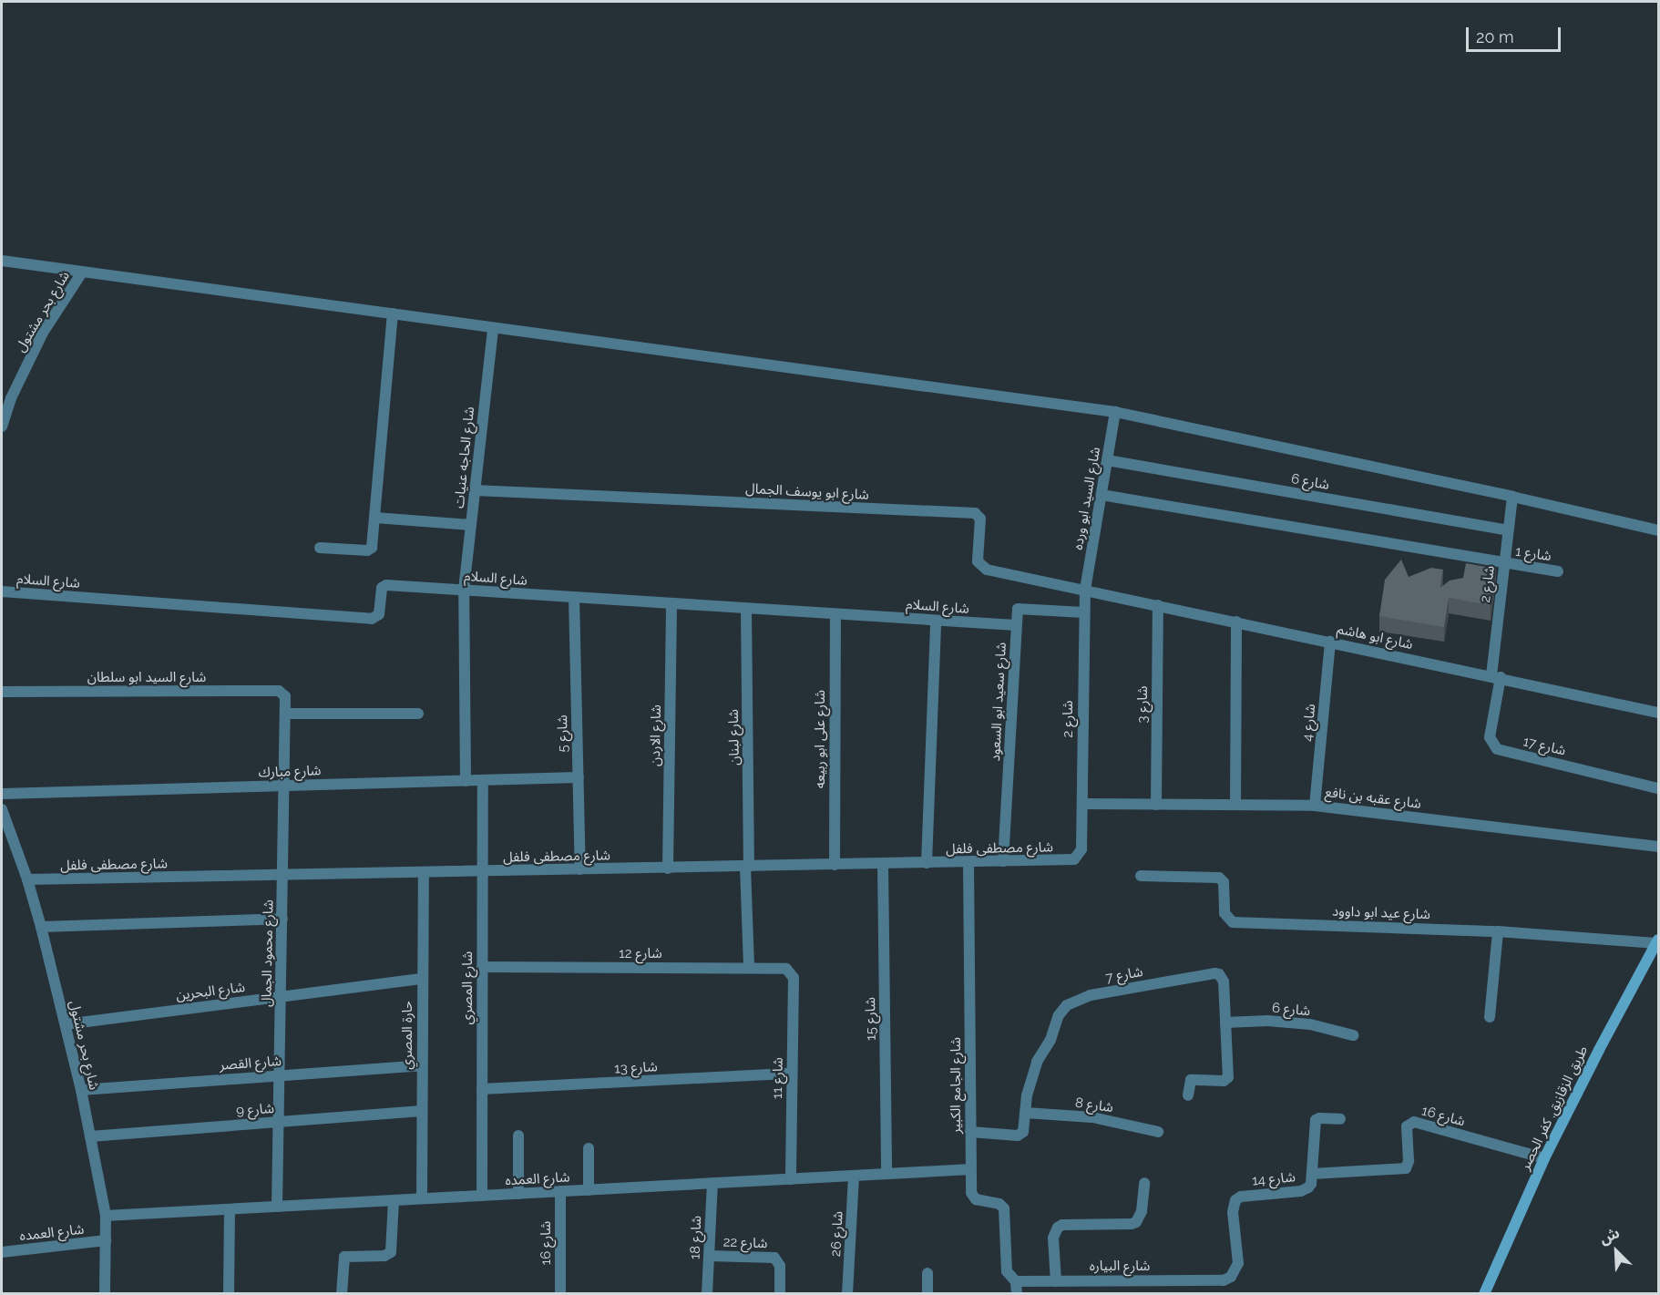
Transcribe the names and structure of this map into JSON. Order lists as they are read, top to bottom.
{
  "streets": {
    "main road": ["طريق الزقازيق, كفر الحصر"],
    "street": [
      "شارع بحر مشتول",
      "شارع الحاجه عنيات",
      "شارع 6",
      "شارع ابو يوسف الجمال",
      "شارع السيد ابو ورده",
      "شارع 1",
      "شارع السلام",
      "شارع 2",
      "شارع ابو هاشم",
      "شارع السيد ابو سلطان",
      "شارع سعيد ابو السعود",
      "شارع 3",
      "شارع 4",
      "شارع 5",
      "شارع الاردن",
      "شارع لبنان",
      "شارع على ابو ربيعه",
      "شارع 17",
      "شارع مبارك",
      "شارع عقبه بن نافع",
      "شارع مصطفى فلفل",
      "شارع عيد ابو داوود",
      "شارع محمود الجمال",
      "شارع 12",
      "شارع 7",
      "شارع المصري",
      "شارع البحرين",
      "شارع 15",
      "حارة المصري",
      "شارع القصر",
      "شارع 13",
      "شارع 11",
      "شارع الجامع الكبير",
      "شارع 8",
      "شارع 9",
      "شارع 16",
      "شارع العمده",
      "شارع 14",
      "شارع 26",
      "شارع 18",
      "شارع 22",
      "شارع البياره"
    ]
  },
  "crossings": [
    ["شارع بحر مشتول", "شارع مصطفى فلفل"],
    ["شارع بحر مشتول", "شارع البحرين"],
    ["شارع بحر مشتول", "شارع القصر"],
    ["شارع بحر مشتول", "شارع 9"],
    ["شارع بحر مشتول", "شارع العمده"],
    ["شارع الحاجه عنيات", "شارع ابو يوسف الجمال"],
    ["شارع الحاجه عنيات", "شارع السلام"],
    ["شارع 6", "شارع السيد ابو ورده"],
    ["شارع 6", "شارع 2"],
    ["شارع 6", "شارع 7"],
    ["شارع ابو يوسف الجمال", "شارع السيد ابو ورده"],
    ["شارع ابو يوسف الجمال", "شارع 2"],
    ["شارع ابو يوسف الجمال", "شارع ابو هاشم"],
    ["شارع السيد ابو ورده", "شارع 1"],
    ["شارع السيد ابو ورده", "شارع 2"],
    ["شارع السيد ابو ورده", "شارع ابو هاشم"],
    ["شارع 1", "شارع 2"],
    ["شارع السلام", "شارع سعيد ابو السعود"],
    ["شارع السلام", "شارع 5"],
    ["شارع السلام", "شارع الاردن"],
    ["شارع السلام", "شارع لبنان"],
    ["شارع السلام", "شارع على ابو ربيعه"],
    ["شارع 2", "شارع ابو هاشم"],
    ["شارع 2", "شارع سعيد ابو السعود"],
    ["شارع 2", "شارع 17"],
    ["شارع 2", "شارع عقبه بن نافع"],
    ["شارع 2", "شارع مصطفى فلفل"],
    ["شارع ابو هاشم", "شارع 3"],
    ["شارع ابو هاشم", "شارع 4"],
    ["شارع ابو هاشم", "شارع 17"],
    ["شارع السيد ابو سلطان", "شارع محمود الجمال"],
    ["شارع سعيد ابو السعود", "شارع مصطفى فلفل"],
    ["شارع 3", "شارع عقبه بن نافع"],
    ["شارع 4", "شارع عقبه بن نافع"],
    ["شارع 5", "شارع مبارك"],
    ["شارع 5", "شارع مصطفى فلفل"],
    ["شارع الاردن", "شارع مصطفى فلفل"],
    ["شارع لبنان", "شارع مصطفى فلفل"],
    ["شارع لبنان", "شارع 12"],
    ["شارع على ابو ربيعه", "شارع مصطفى فلفل"],
    ["شارع مبارك", "شارع محمود الجمال"],
    ["شارع مبارك", "شارع المصري"],
    ["شارع مصطفى فلفل", "شارع محمود الجمال"],
    ["شارع مصطفى فلفل", "شارع المصري"],
    ["شارع مصطفى فلفل", "شارع 15"],
    ["شارع مصطفى فلفل", "حارة المصري"],
    ["شارع مصطفى فلفل", "شارع الجامع الكبير"],
    ["شارع عيد ابو داوود", "طريق الزقازيق, كفر الحصر"],
    ["شارع محمود الجمال", "شارع البحرين"],
    ["شارع محمود الجمال", "شارع القصر"],
    ["شارع محمود الجمال", "شارع 9"],
    ["شارع محمود الجمال", "شارع العمده"],
    ["شارع 12", "شارع المصري"],
    ["شارع 12", "شارع 11"],
    ["شارع 7", "شارع الجامع الكبير"],
    ["شارع 7", "شارع 8"],
    ["شارع المصري", "شارع 13"],
    ["شارع المصري", "شارع العمده"],
    ["شارع البحرين", "حارة المصري"],
    ["شارع 15", "شارع العمده"],
    ["حارة المصري", "شارع القصر"],
    ["حارة المصري", "شارع 9"],
    ["حارة المصري", "شارع العمده"],
    ["شارع 13", "شارع 11"],
    ["شارع 11", "شارع العمده"],
    ["شارع الجامع الكبير", "شارع العمده"],
    ["شارع الجامع الكبير", "شارع البياره"],
    ["طريق الزقازيق, كفر الحصر", "شارع 16"],
    ["شارع 16", "شارع العمده"],
    ["شارع 16", "شارع 14"],
    ["شارع العمده", "شارع 26"],
    ["شارع العمده", "شارع 18"],
    ["شارع 14", "شارع البياره"],
    ["شارع 18", "شارع 22"]
  ],
  "scale_bar": "20 m",
  "north": "top left"
}
